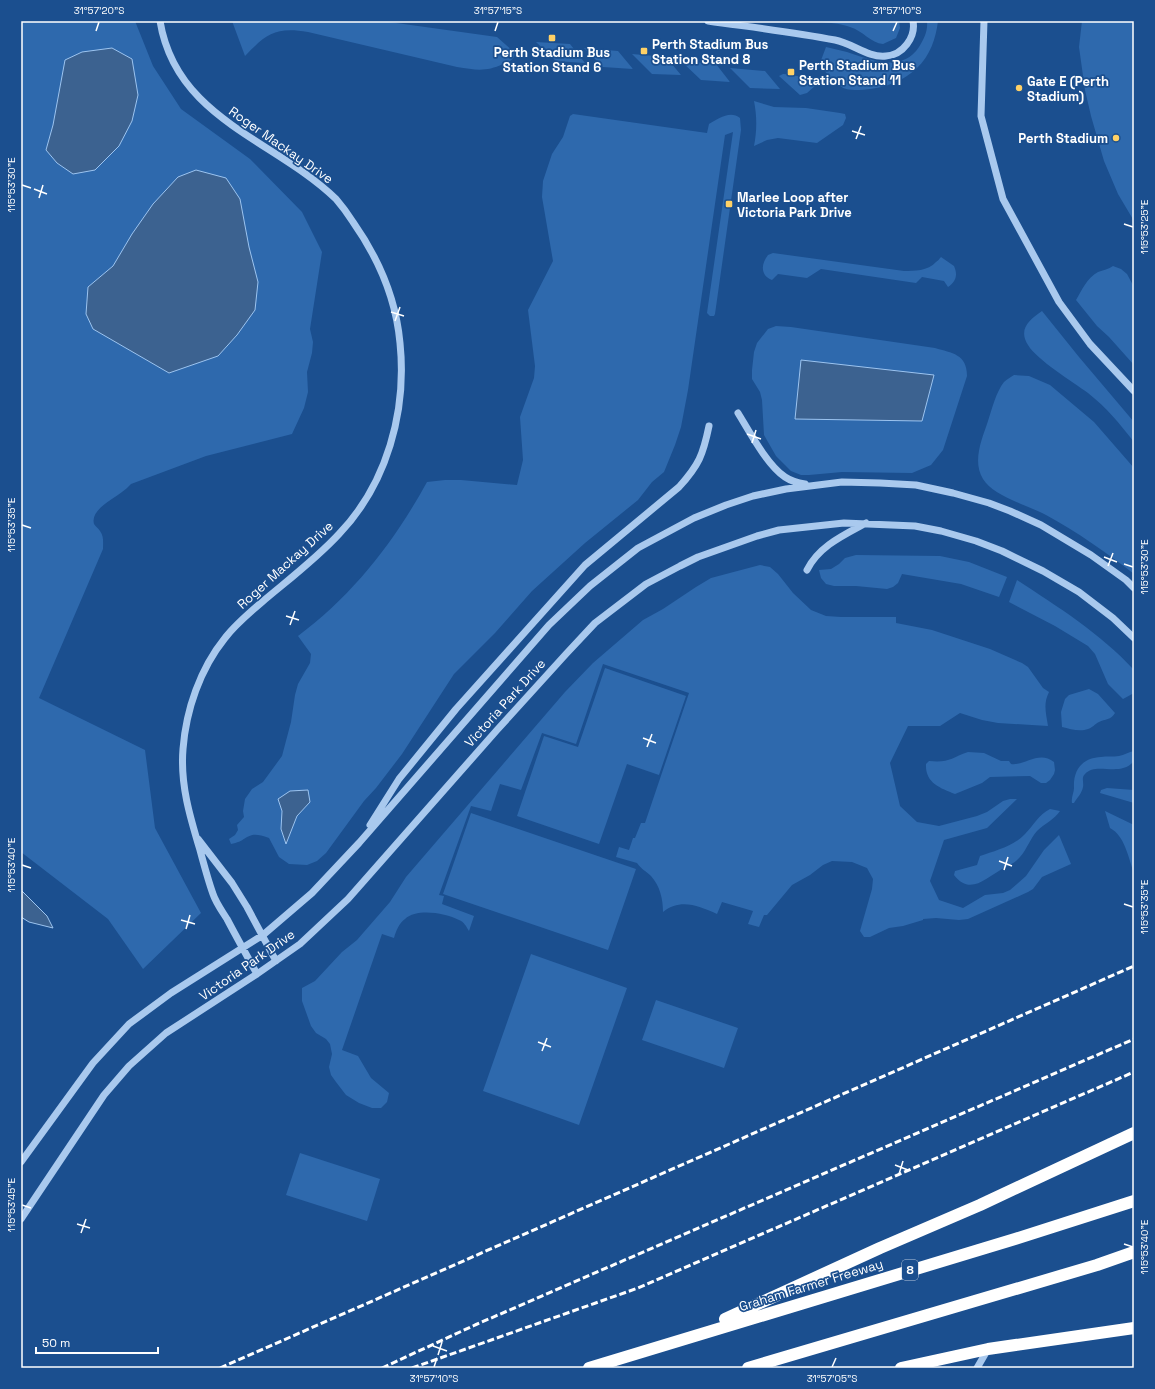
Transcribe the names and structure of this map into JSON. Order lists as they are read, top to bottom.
{
  "streets": {
    "highway": ["8", "Graham Farmer Freeway"],
    "street": ["Roger Mackay Drive", "Victoria Park Drive"]
  },
  "crossings": [
    ["Roger Mackay Drive", "Victoria Park Drive"]
  ],
  "places": {
    "transit": [
      "Perth Stadium Bus Station Stand 6",
      "Perth Stadium Bus Station Stand 8",
      "Perth Stadium Bus Station Stand 11",
      "Marlee Loop after Victoria Park Drive"
    ],
    "other": ["Gate E (Perth Stadium)", "Perth Stadium"]
  },
  "scale_bar": "50 m",
  "coordinates": [
    "31°57'20\"S",
    "31°57'15\"S",
    "31°57'10\"S",
    "115°53'30\"E",
    "115°53'25\"E",
    "115°53'35\"E",
    "115°53'40\"E",
    "115°53'45\"E",
    "31°57'05\"S"
  ]
}
